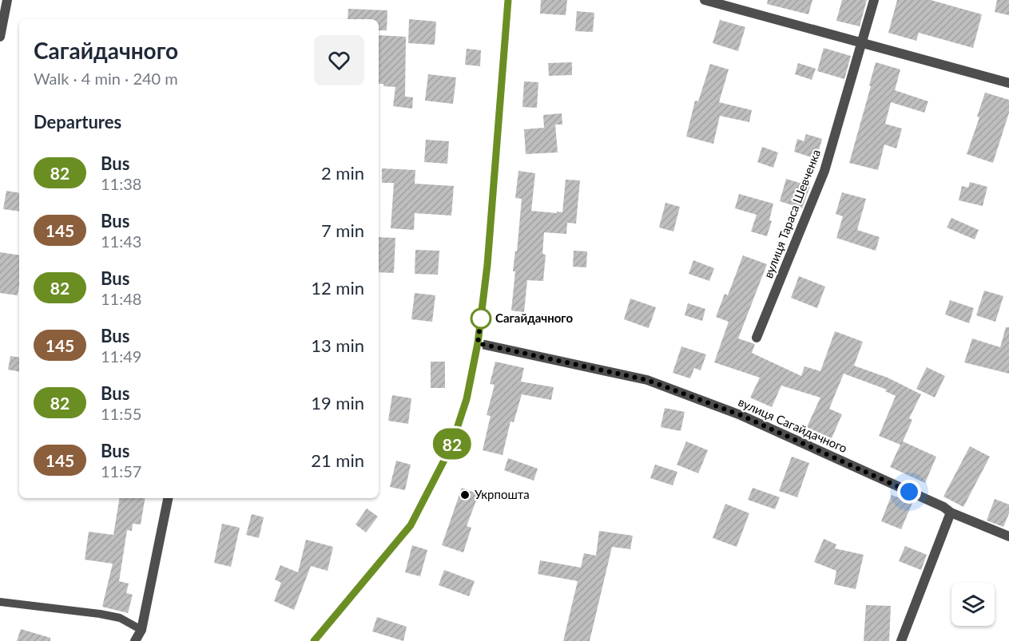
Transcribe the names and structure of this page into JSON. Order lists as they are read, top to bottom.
{
  "streets": {
    "street": ["вулиця Тараса Шевченка", "вулиця Сагайдачного"]
  },
  "places": ["Сагайдачного", "Укрпошта"],
  "lines": ["bus line 82"],
  "page": {
    "on_map": "82",
    "heading": [
      ["Сагайдачного", "Walk · 4 min · 240 m"],
      "Departures"
    ],
    "list": [
      {
        "mark": "82",
        "name": "Bus",
        "note": "11:38",
        "value": "2 min"
      },
      {
        "mark": "145",
        "name": "Bus",
        "note": "11:43",
        "value": "7 min"
      },
      {
        "mark": "82",
        "name": "Bus",
        "note": "11:48",
        "value": "12 min"
      },
      {
        "mark": "145",
        "name": "Bus",
        "note": "11:49",
        "value": "13 min"
      },
      {
        "mark": "82",
        "name": "Bus",
        "note": "11:55",
        "value": "19 min"
      },
      {
        "mark": "145",
        "name": "Bus",
        "note": "11:57",
        "value": "21 min"
      }
    ]
  }
}
